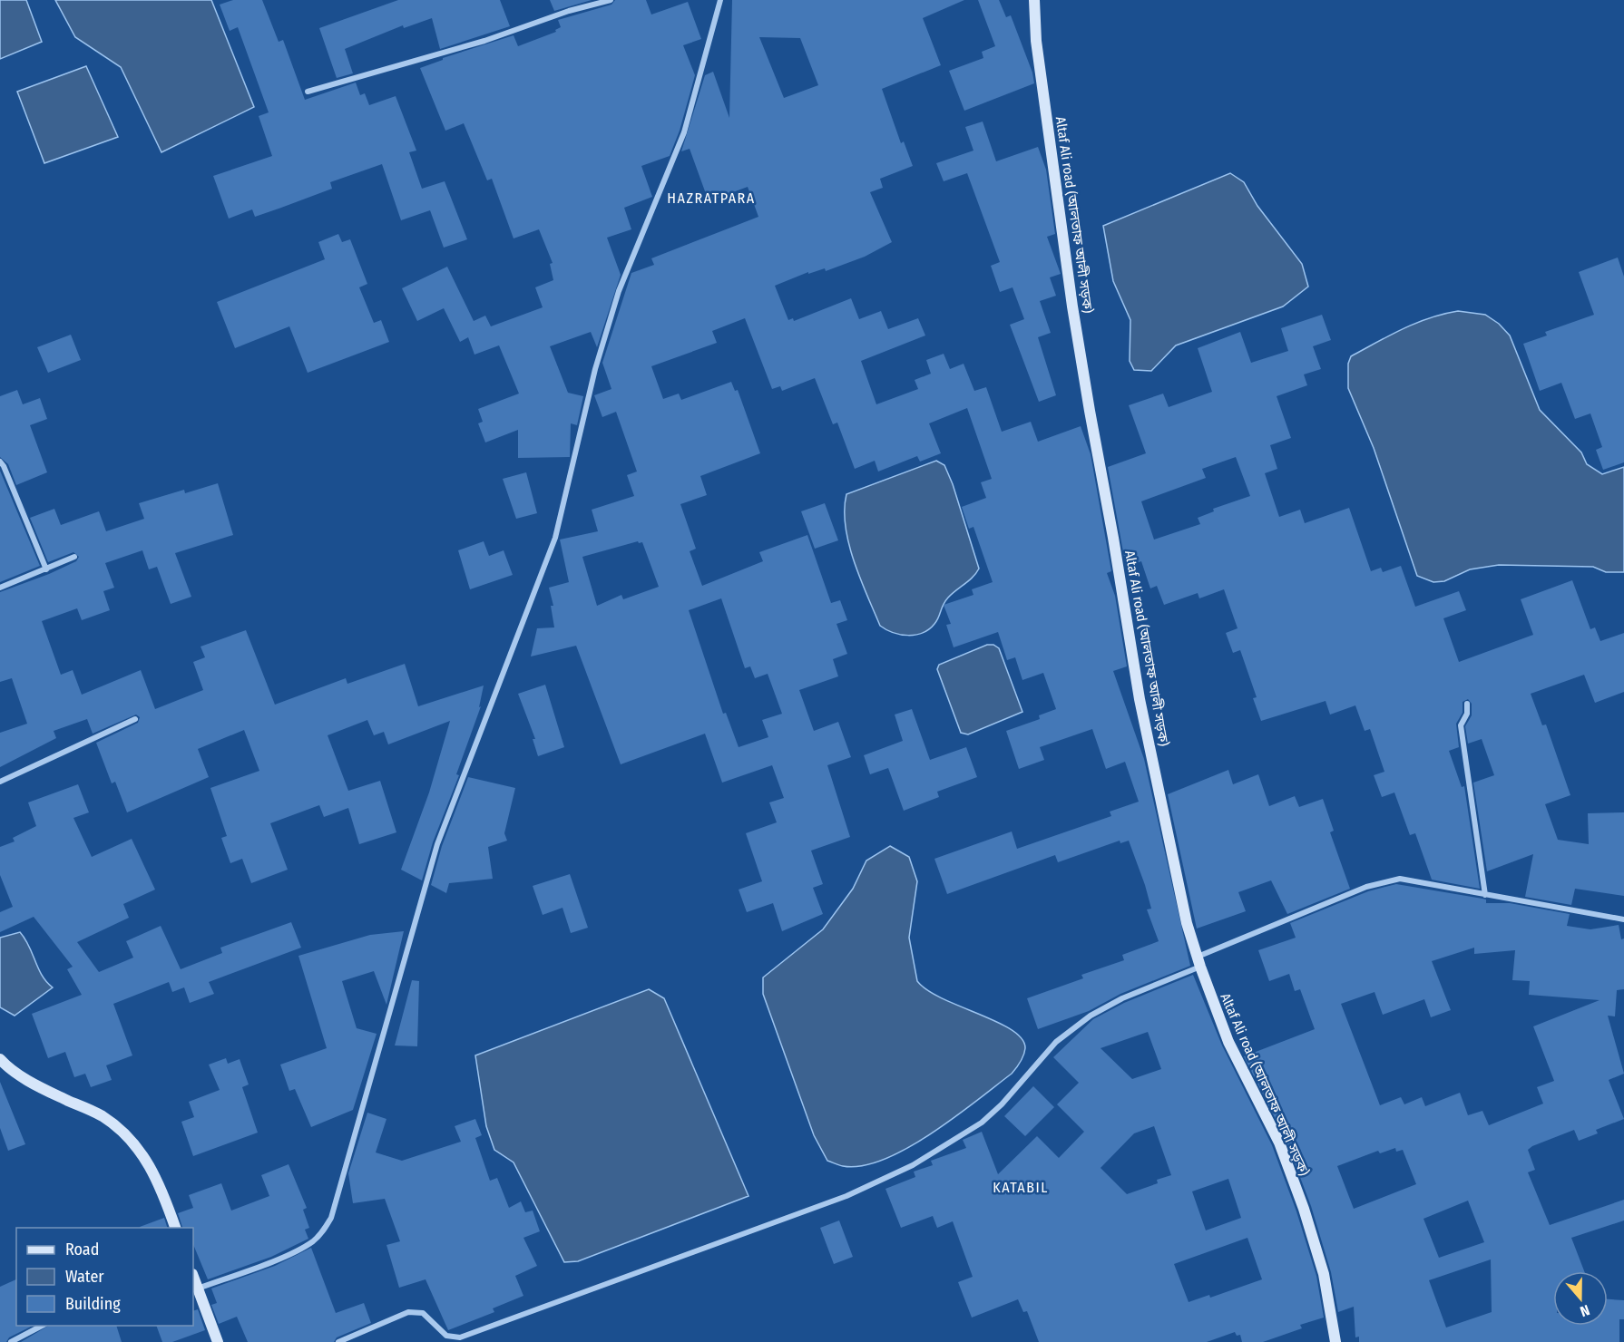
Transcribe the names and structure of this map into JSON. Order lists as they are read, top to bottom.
{
  "streets": {
    "main road": ["Altaf Ali road (আলতাফ আলী সড়ক)"]
  },
  "districts": ["HAZRATPARA", "KATABIL"],
  "legend": ["Road", "Water", "Building"],
  "north": "bottom"
}
